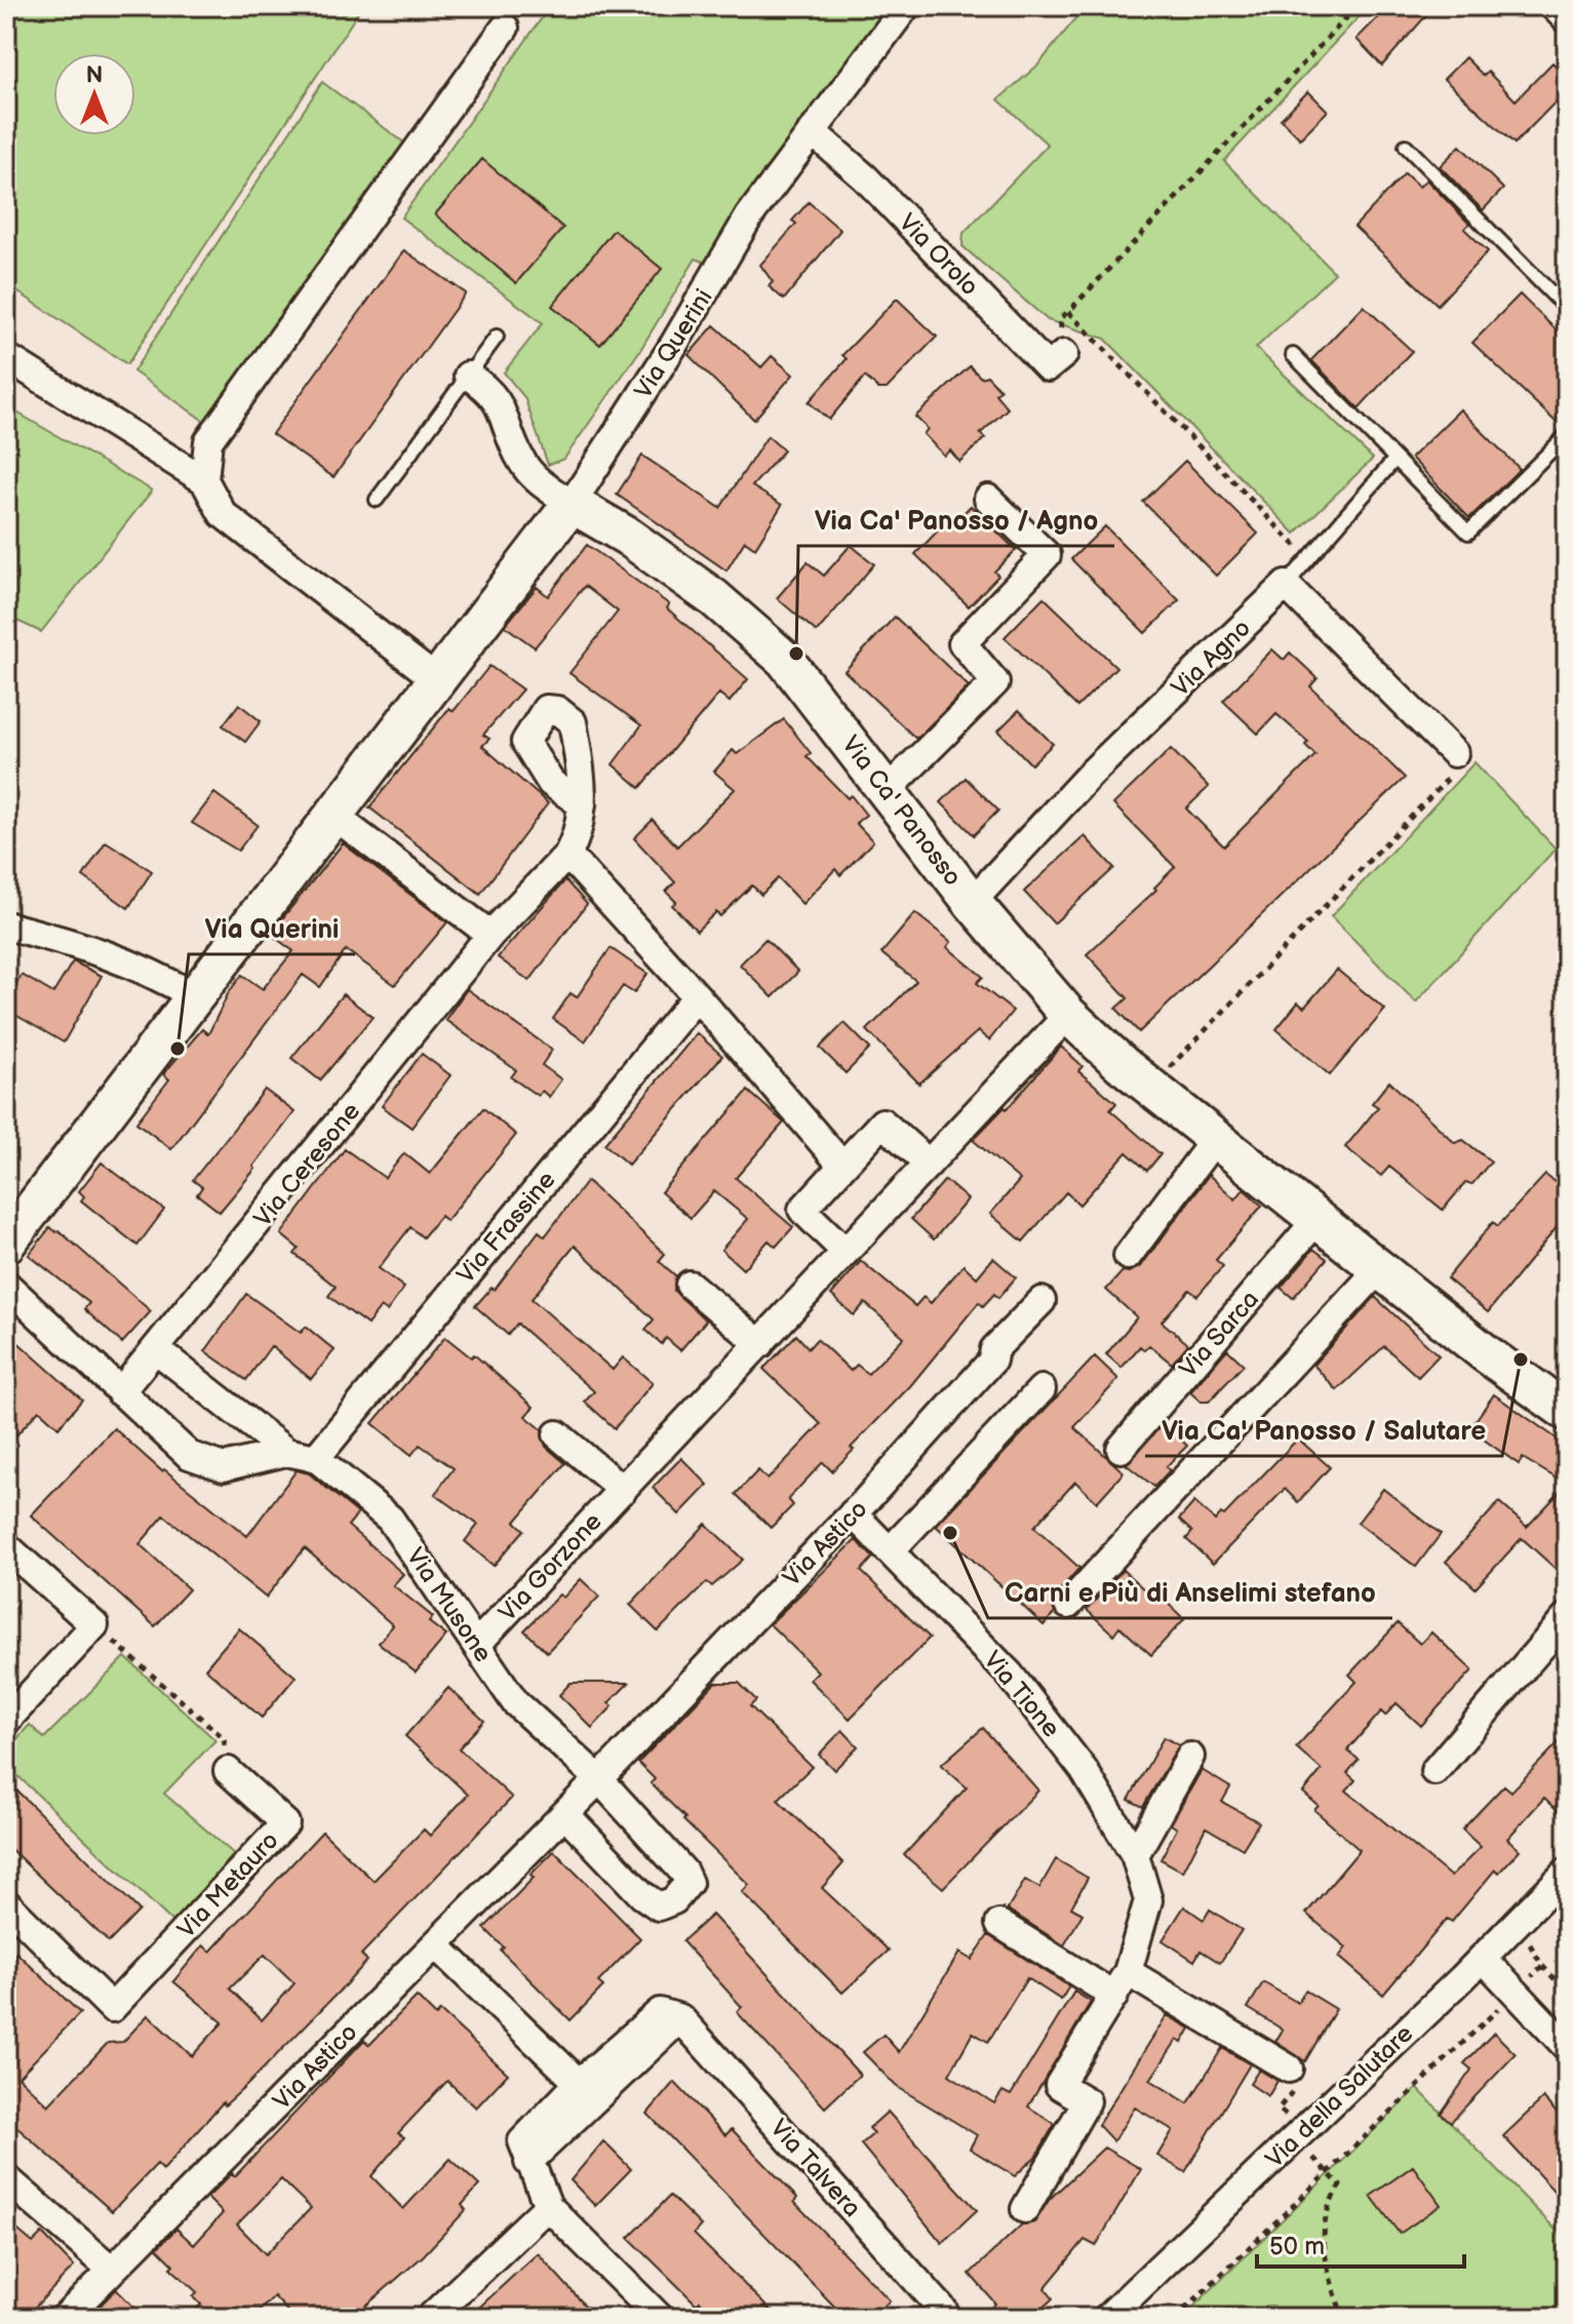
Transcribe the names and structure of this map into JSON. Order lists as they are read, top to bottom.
{
  "streets": {
    "street": [
      "Via Orolo",
      "Via Querini",
      "Via Agno",
      "Via Ca' Panosso",
      "Via Ceresone",
      "Via Frassine",
      "Via Sarca",
      "Via Astico",
      "Via Gorzone",
      "Via Musone",
      "Via Tione",
      "Via Metauro",
      "Via della Salutare",
      "Via Talvera"
    ]
  },
  "crossings": [
    ["Via Orolo", "Via Querini"],
    ["Via Querini", "Via Ca' Panosso"],
    ["Via Agno", "Via Ca' Panosso"],
    ["Via Ca' Panosso", "Via Sarca"],
    ["Via Ca' Panosso", "Via Gorzone"],
    ["Via Ceresone", "Via Musone"],
    ["Via Frassine", "Via Musone"],
    ["Via Astico", "Via Musone"],
    ["Via Astico", "Via Tione"],
    ["Via Gorzone", "Via Musone"]
  ],
  "places": [
    "Via Ca' Panosso / Agno",
    "Via Querini",
    "Via Ca' Panosso / Salutare",
    "Carni e Più di Anselimi stefano"
  ],
  "scale_bar": "50 m",
  "north": "top"
}
